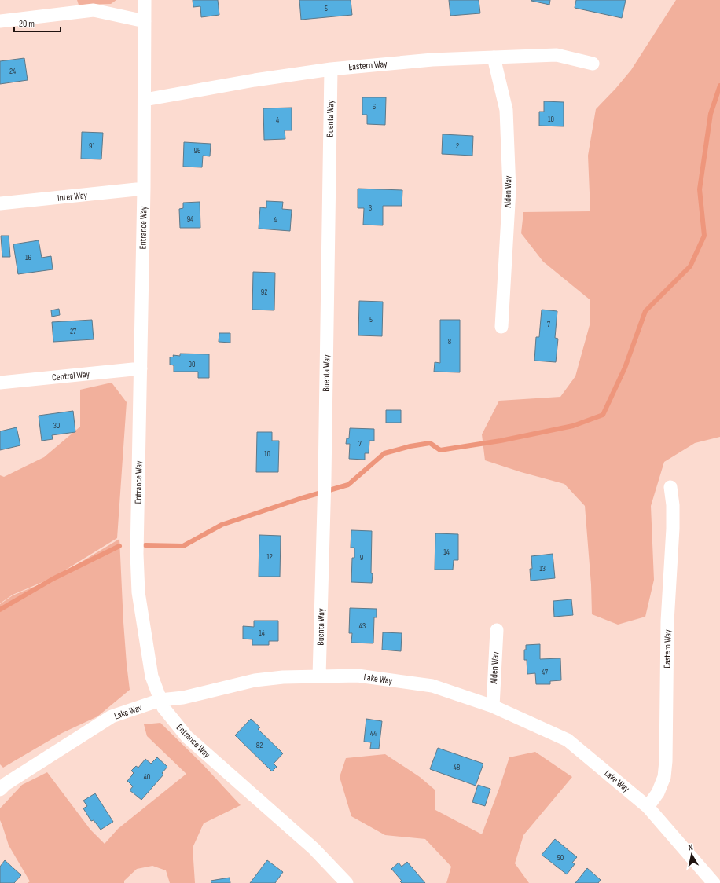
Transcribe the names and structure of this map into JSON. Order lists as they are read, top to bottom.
{
  "streets": {
    "street": [
      "Eastern Way",
      "Buenta Way",
      "Alden Way",
      "Inter Way",
      "Entrance Way",
      "Central Way",
      "Lake Way"
    ]
  },
  "crossings": [
    ["Eastern Way", "Buenta Way"],
    ["Eastern Way", "Alden Way"],
    ["Eastern Way", "Entrance Way"],
    ["Eastern Way", "Lake Way"],
    ["Buenta Way", "Lake Way"],
    ["Alden Way", "Lake Way"],
    ["Inter Way", "Entrance Way"],
    ["Entrance Way", "Central Way"],
    ["Entrance Way", "Lake Way"]
  ],
  "house_numbers": [
    "5",
    "24",
    "6",
    "10",
    "4",
    "91",
    "2",
    "96",
    "3",
    "94",
    "4",
    "16",
    "92",
    "5",
    "7",
    "27",
    "8",
    "90",
    "30",
    "7",
    "10",
    "14",
    "12",
    "9",
    "13",
    "43",
    "14",
    "47",
    "44",
    "82",
    "48",
    "40",
    "50"
  ],
  "scale_bar": "20 m",
  "north": "top"
}
